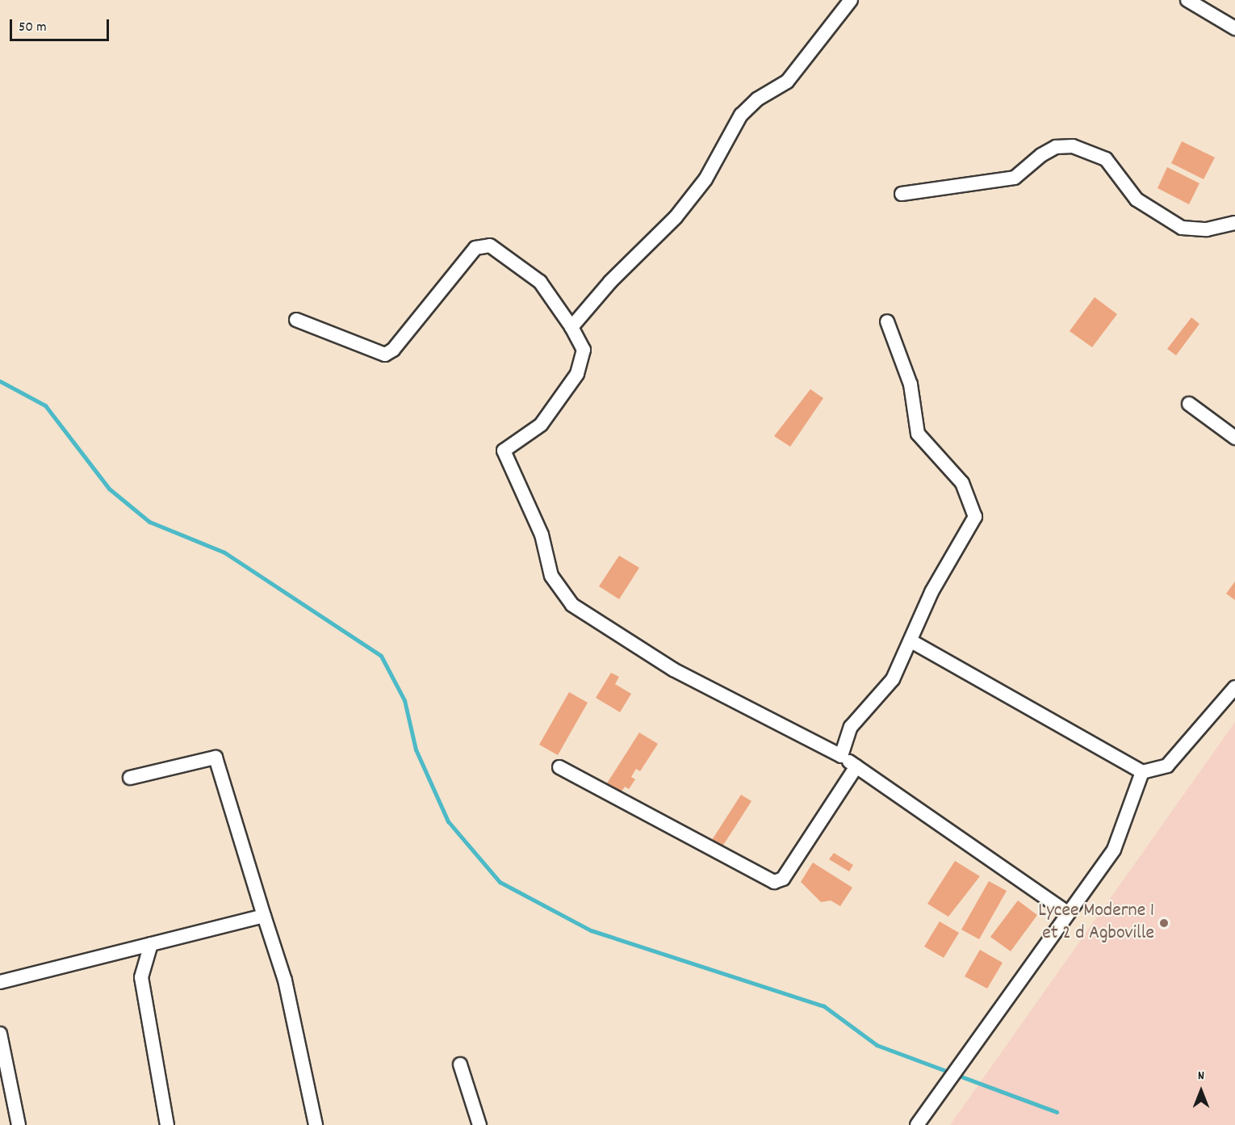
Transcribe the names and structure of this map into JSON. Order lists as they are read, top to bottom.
{
  "places": ["Lycee Moderne 1 et 2 d Agboville"],
  "scale_bar": "50 m",
  "north": "top"
}
